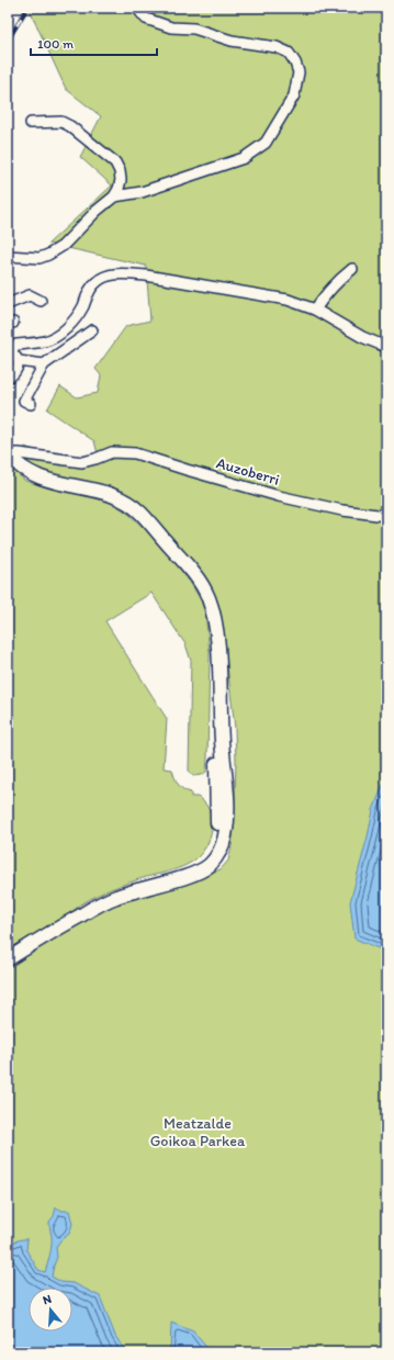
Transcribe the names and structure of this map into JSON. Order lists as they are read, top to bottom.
{
  "streets": {
    "street": ["Auzoberri"]
  },
  "parks": ["Meatzalde Goikoa Parkea"],
  "scale_bar": "100 m",
  "north": "top"
}
